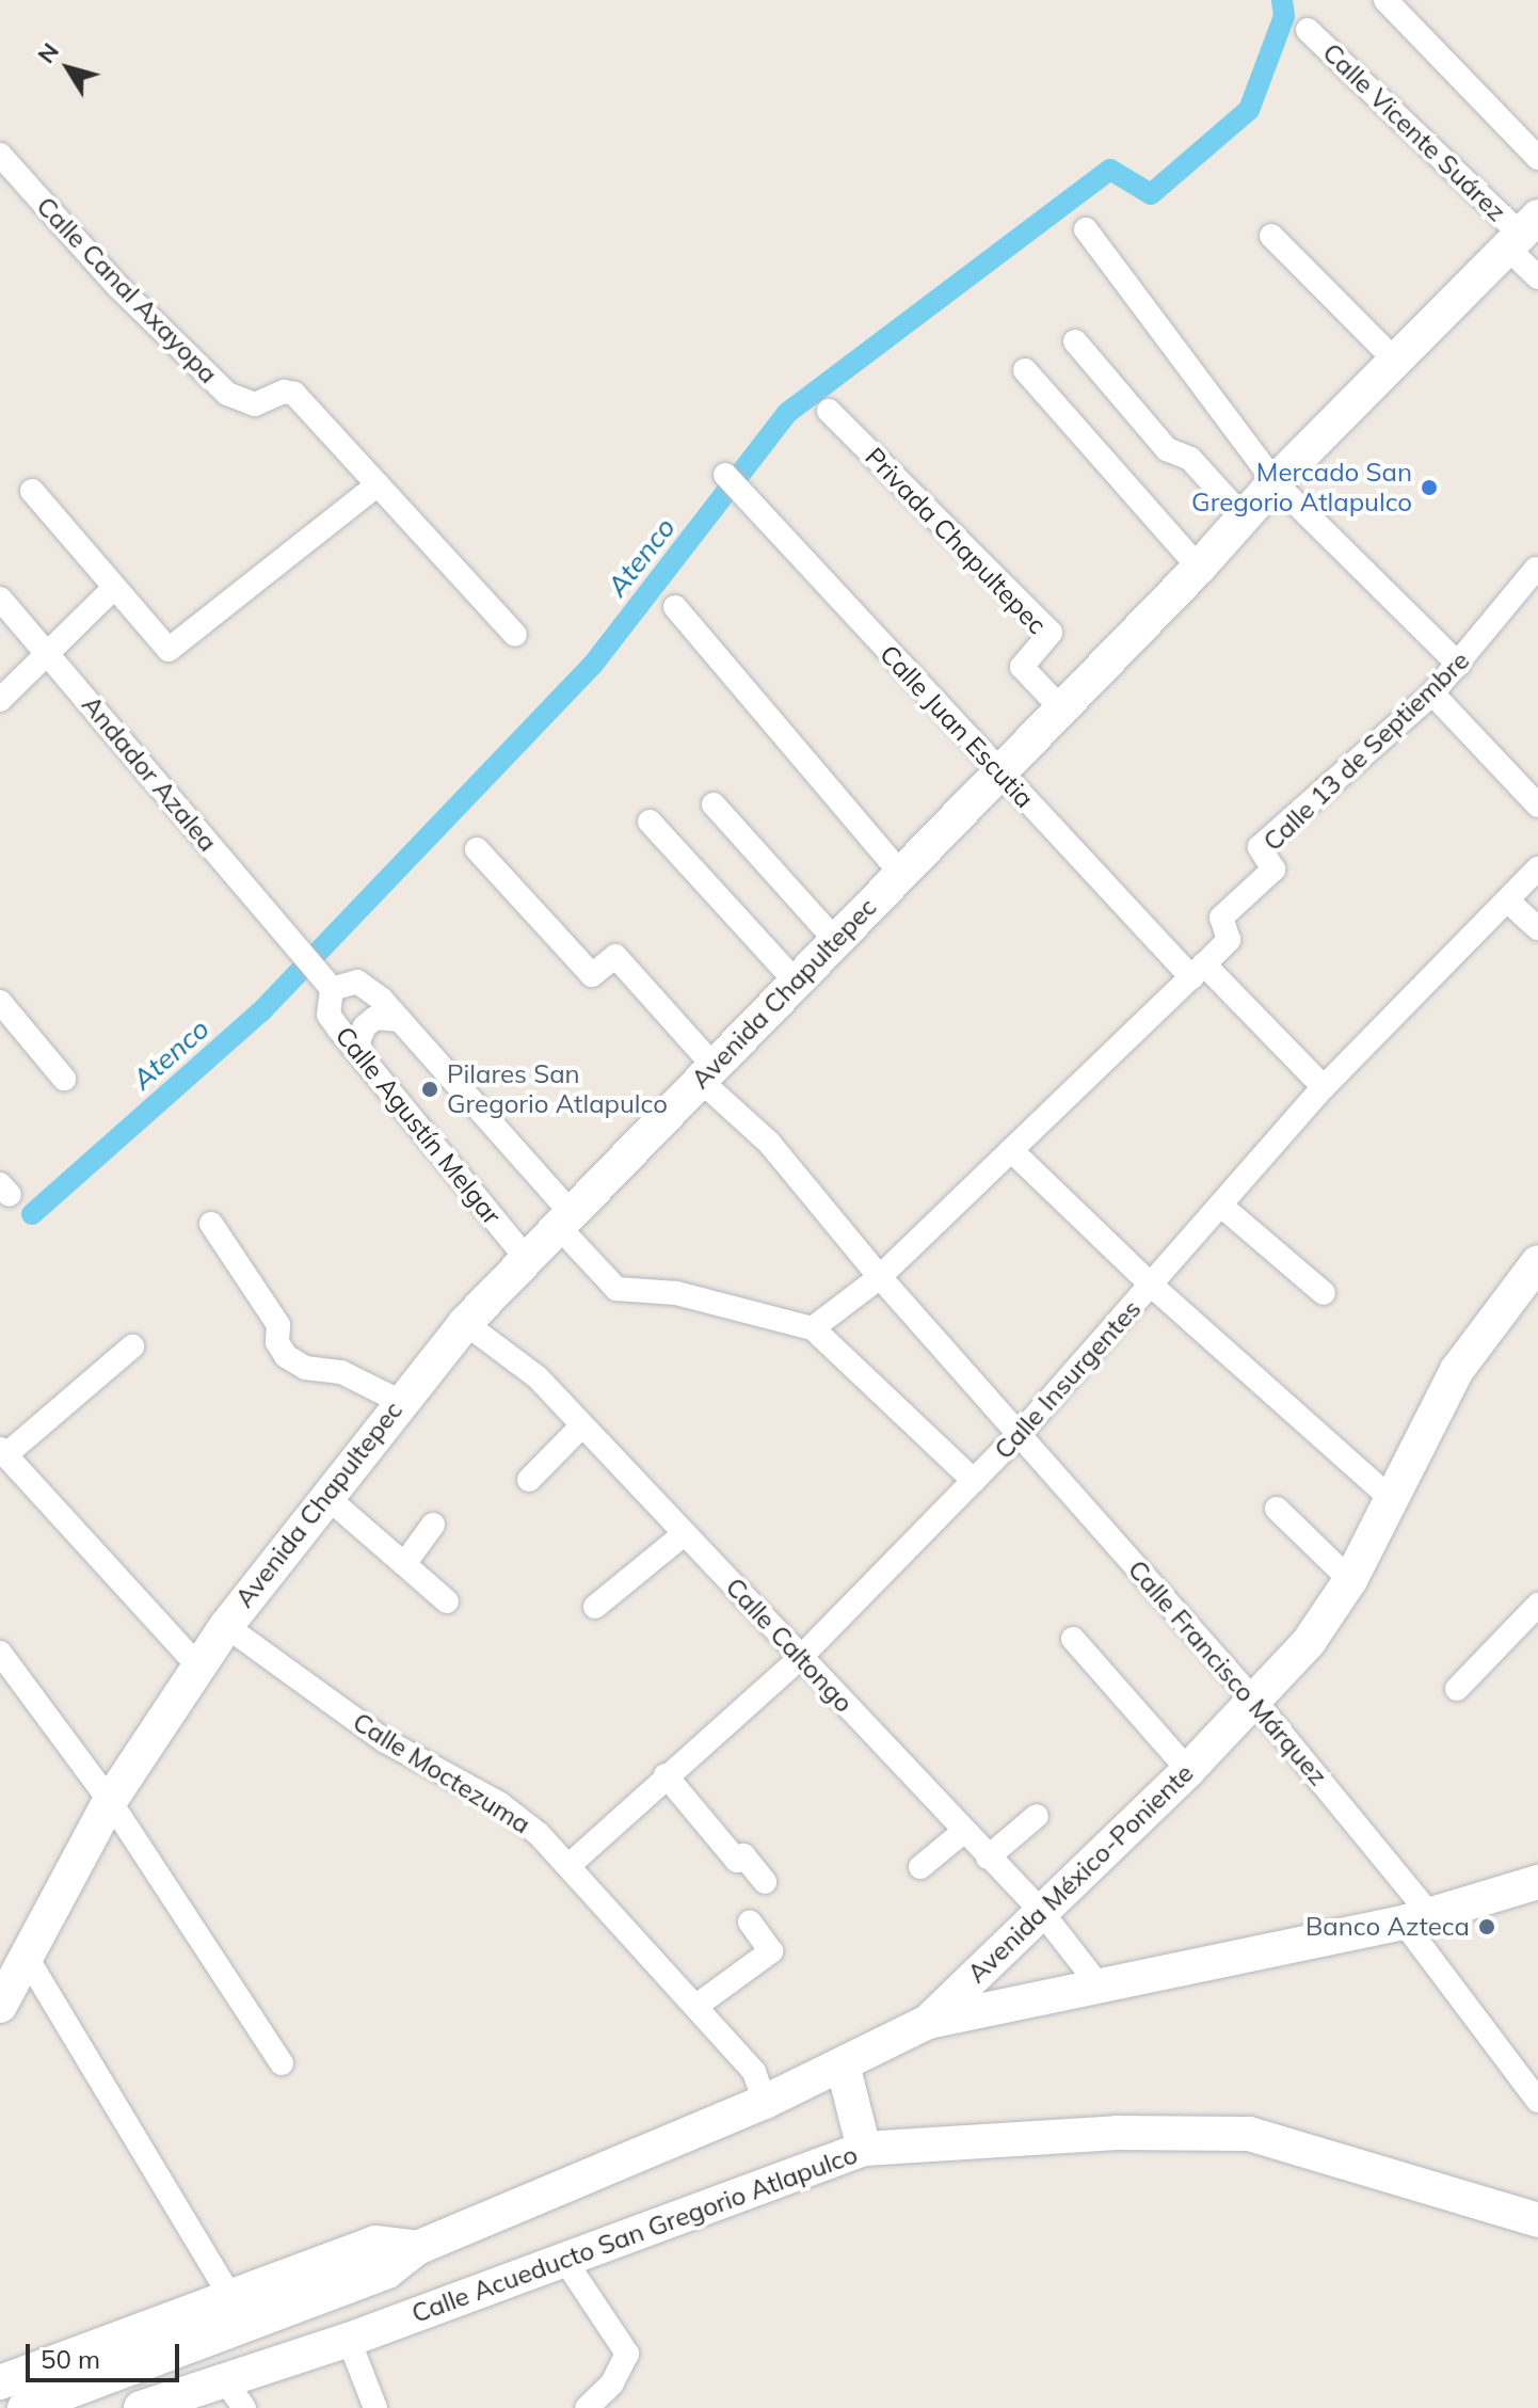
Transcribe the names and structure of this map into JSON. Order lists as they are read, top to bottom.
{
  "streets": {
    "main road": ["Avenida Chapultepec", "Avenida México-Poniente", "Calle Acueducto San Gregorio Atlapulco"],
    "street": [
      "Calle Vicente Suárez",
      "Calle Canal Axayopa",
      "Privada Chapultepec",
      "Calle Juan Escutia",
      "Calle 13 de Septiembre",
      "Andador Azalea",
      "Calle Agustín Melgar",
      "Calle Insurgentes",
      "Calle Caltongo",
      "Calle Francisco Márquez",
      "Calle Moctezuma"
    ]
  },
  "crossings": [
    ["Calle Vicente Suárez", "Avenida Chapultepec"],
    ["Privada Chapultepec", "Avenida Chapultepec"],
    ["Calle Juan Escutia", "Calle 13 de Septiembre"],
    ["Calle Juan Escutia", "Avenida Chapultepec"],
    ["Andador Azalea", "Calle Agustín Melgar"],
    ["Avenida Chapultepec", "Calle Agustín Melgar"],
    ["Avenida Chapultepec", "Calle Caltongo"],
    ["Avenida Chapultepec", "Calle Moctezuma"],
    ["Calle Insurgentes", "Calle Caltongo"],
    ["Calle Insurgentes", "Calle Francisco Márquez"],
    ["Calle Insurgentes", "Calle Moctezuma"],
    ["Calle Caltongo", "Avenida México-Poniente"],
    ["Calle Francisco Márquez", "Avenida México-Poniente"],
    ["Calle Moctezuma", "Avenida México-Poniente"]
  ],
  "water": ["Atenco"],
  "places": ["Mercado San Gregorio Atlapulco", "Pilares San Gregorio Atlapulco", "Banco Azteca"],
  "scale_bar": "50 m",
  "north": "top left"
}
